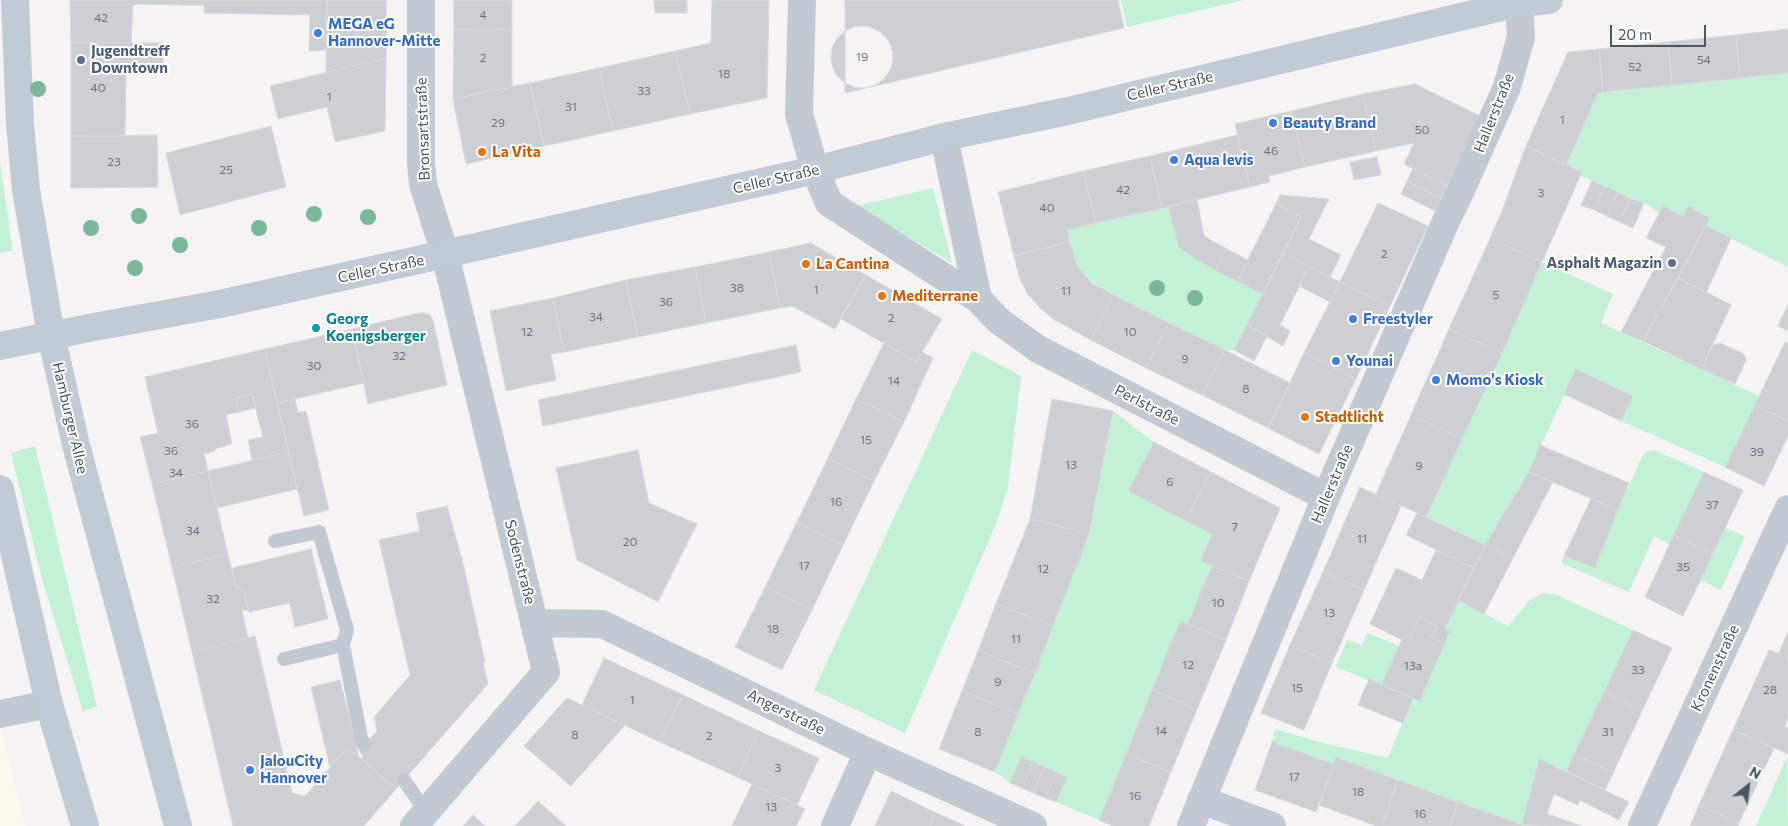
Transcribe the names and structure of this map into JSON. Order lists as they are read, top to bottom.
{
  "streets": {
    "street": [
      "Celler Straße",
      "Hallerstraße",
      "Bronsartstraße",
      "Perlstraße",
      "Hamburger Allee",
      "Sodenstraße",
      "Kronenstraße",
      "Angerstraße"
    ]
  },
  "crossings": [
    ["Celler Straße", "Hallerstraße"],
    ["Celler Straße", "Bronsartstraße"],
    ["Celler Straße", "Perlstraße"],
    ["Celler Straße", "Hamburger Allee"],
    ["Celler Straße", "Sodenstraße"],
    ["Hallerstraße", "Perlstraße"],
    ["Bronsartstraße", "Sodenstraße"],
    ["Sodenstraße", "Angerstraße"]
  ],
  "places": [
    "MEGA eG Hannover-Mitte",
    "Jugendtreff Downtown",
    "Beauty Brand",
    "La Vita",
    "Aqua levis",
    "Asphalt Magazin",
    "La Cantina",
    "Mediterrane",
    "Freestyler",
    "Georg Koenigsberger",
    "Younai",
    "Momo's Kiosk",
    "Stadtlicht",
    "JalouCity Hannover"
  ],
  "house_numbers": [
    "4",
    "42",
    "19",
    "2",
    "54",
    "52",
    "18",
    "40",
    "33",
    "1",
    "31",
    "1",
    "29",
    "50",
    "46",
    "23",
    "25",
    "42",
    "3",
    "40",
    "2",
    "38",
    "1",
    "11",
    "5",
    "36",
    "34",
    "2",
    "12",
    "10",
    "32",
    "9",
    "30",
    "14",
    "8",
    "36",
    "15",
    "36",
    "39",
    "13",
    "9",
    "34",
    "6",
    "16",
    "37",
    "7",
    "34",
    "11",
    "20",
    "17",
    "35",
    "12",
    "32",
    "10",
    "13",
    "18",
    "11",
    "12",
    "13a",
    "33",
    "9",
    "15",
    "28",
    "1",
    "14",
    "8",
    "31",
    "8",
    "2",
    "3",
    "17",
    "18",
    "16",
    "13",
    "16"
  ],
  "scale_bar": "20 m",
  "north": "top right"
}
